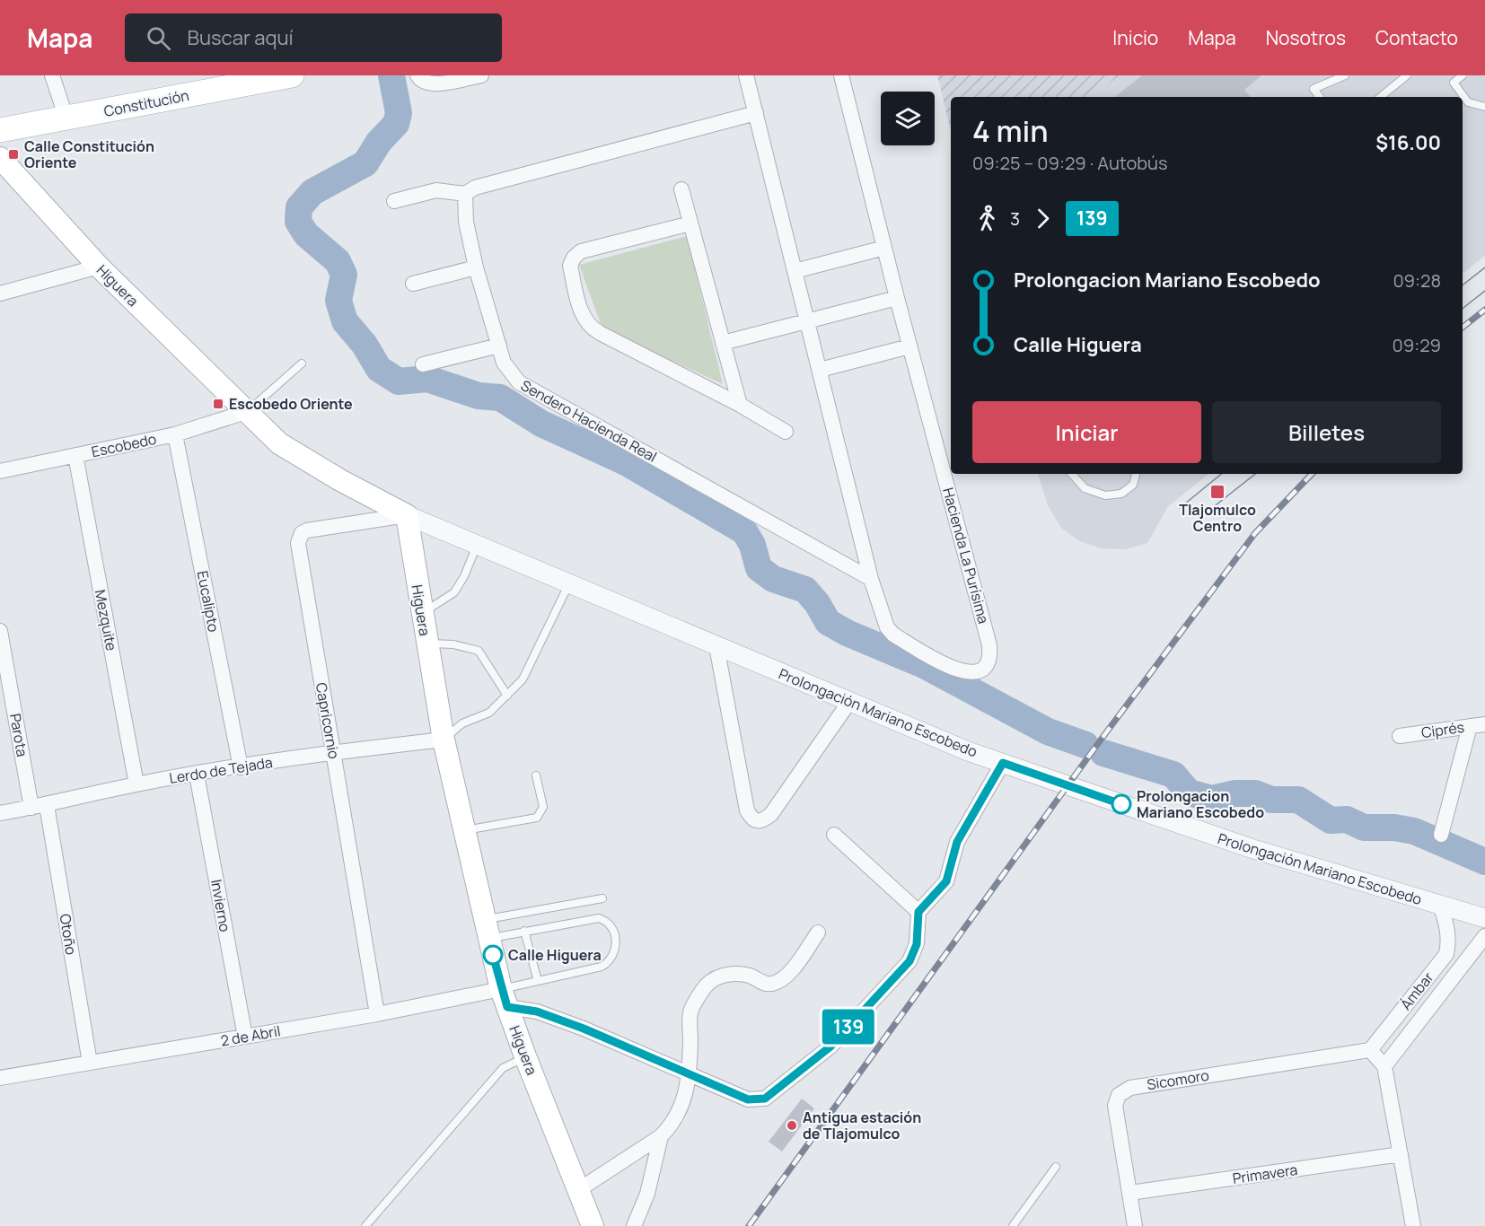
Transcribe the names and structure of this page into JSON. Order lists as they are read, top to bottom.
{
  "streets": {
    "main road": ["Constitución", "Higuera"],
    "street": [
      "Sendero Hacienda Real",
      "Escobedo",
      "Hacienda La Purísima",
      "Eucalipto",
      "Mezquite",
      "Prolongación Mariano Escobedo",
      "Capricornio",
      "Ciprés",
      "Parota",
      "Lerdo de Tejada",
      "Invierno",
      "Otoño",
      "Ámbar",
      "2 de Abril",
      "Sicomoro",
      "Primavera"
    ]
  },
  "crossings": [
    ["Higuera", "Escobedo"],
    ["Higuera", "Prolongación Mariano Escobedo"],
    ["Higuera", "Capricornio"],
    ["Higuera", "Lerdo de Tejada"],
    ["Higuera", "2 de Abril"],
    ["Sendero Hacienda Real", "Hacienda La Purísima"],
    ["Escobedo", "Eucalipto"],
    ["Escobedo", "Mezquite"],
    ["Eucalipto", "Lerdo de Tejada"],
    ["Mezquite", "Lerdo de Tejada"],
    ["Prolongación Mariano Escobedo", "Capricornio"],
    ["Prolongación Mariano Escobedo", "Ámbar"],
    ["Capricornio", "Lerdo de Tejada"],
    ["Capricornio", "2 de Abril"],
    ["Parota", "Lerdo de Tejada"],
    ["Lerdo de Tejada", "Invierno"],
    ["Lerdo de Tejada", "Otoño"],
    ["Invierno", "2 de Abril"],
    ["Otoño", "2 de Abril"],
    ["Ámbar", "Sicomoro"],
    ["Sicomoro", "Primavera"]
  ],
  "places": {
    "transit": ["Calle Constitución Oriente", "Escobedo Oriente", "Tlajomulco Centro"],
    "other": ["Prolongacion Mariano Escobedo", "Calle Higuera", "Antigua estación de Tlajomulco"]
  },
  "lines": ["bus line 139"],
  "page": {
    "header": "Mapa",
    "search": "Buscar aquí",
    "nav": [
      "Inicio",
      "Mapa",
      "Nosotros",
      "Contacto"
    ],
    "on_map": "139",
    "heading": ["4 min", "09:25 – 09:29 · Autobús", "$16.00"],
    "legs": ["3", "139"],
    "list": [
      {
        "name": "Prolongacion Mariano Escobedo",
        "value": "09:28"
      },
      {
        "name": "Calle Higuera",
        "value": "09:29"
      }
    ],
    "buttons": ["Iniciar", "Billetes"]
  }
}
